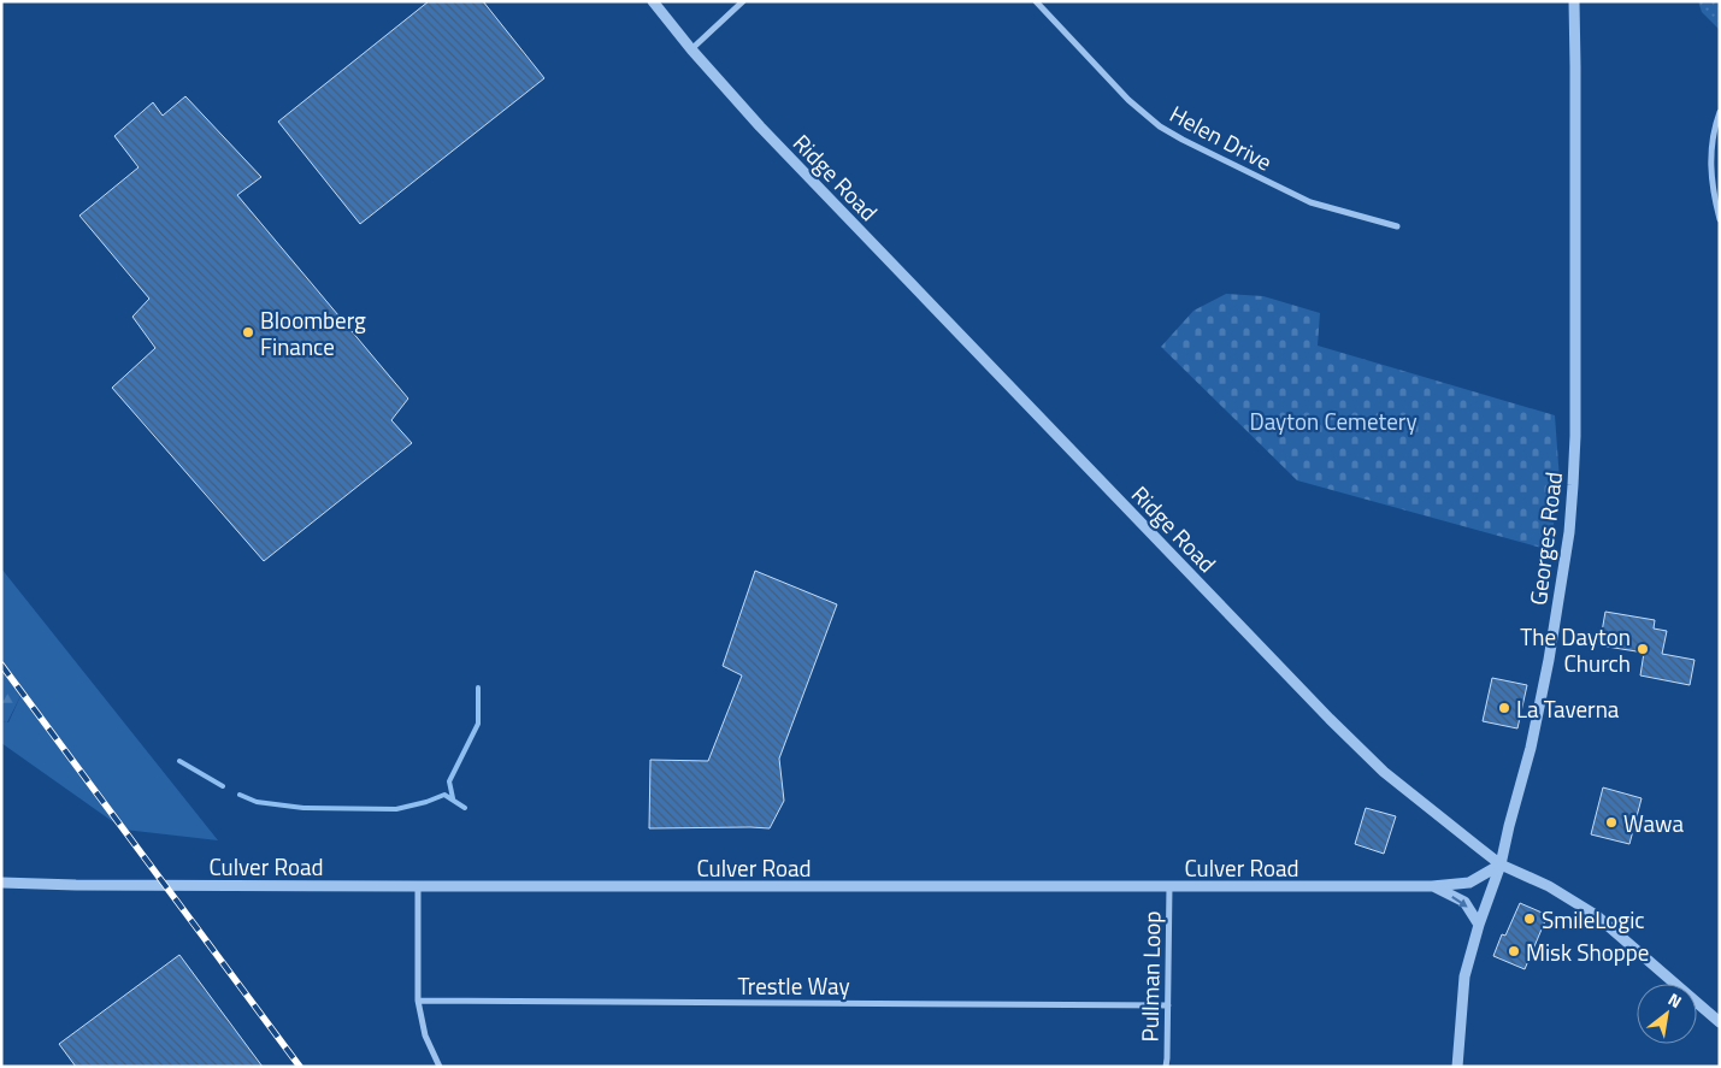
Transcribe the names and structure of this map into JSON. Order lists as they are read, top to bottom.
{
  "streets": {
    "street": [
      "Helen Drive",
      "Ridge Road",
      "Georges Road",
      "Culver Road",
      "Pullman Loop",
      "Trestle Way"
    ]
  },
  "crossings": [
    ["Ridge Road", "Georges Road"],
    ["Ridge Road", "Culver Road"],
    ["Georges Road", "Culver Road"],
    ["Culver Road", "Pullman Loop"],
    ["Pullman Loop", "Trestle Way"]
  ],
  "parks": ["Dayton Cemetery"],
  "places": [
    "Bloomberg Finance",
    "The Dayton Church",
    "La Taverna",
    "Wawa",
    "SmileLogic",
    "Misk Shoppe"
  ],
  "north": "top right"
}
